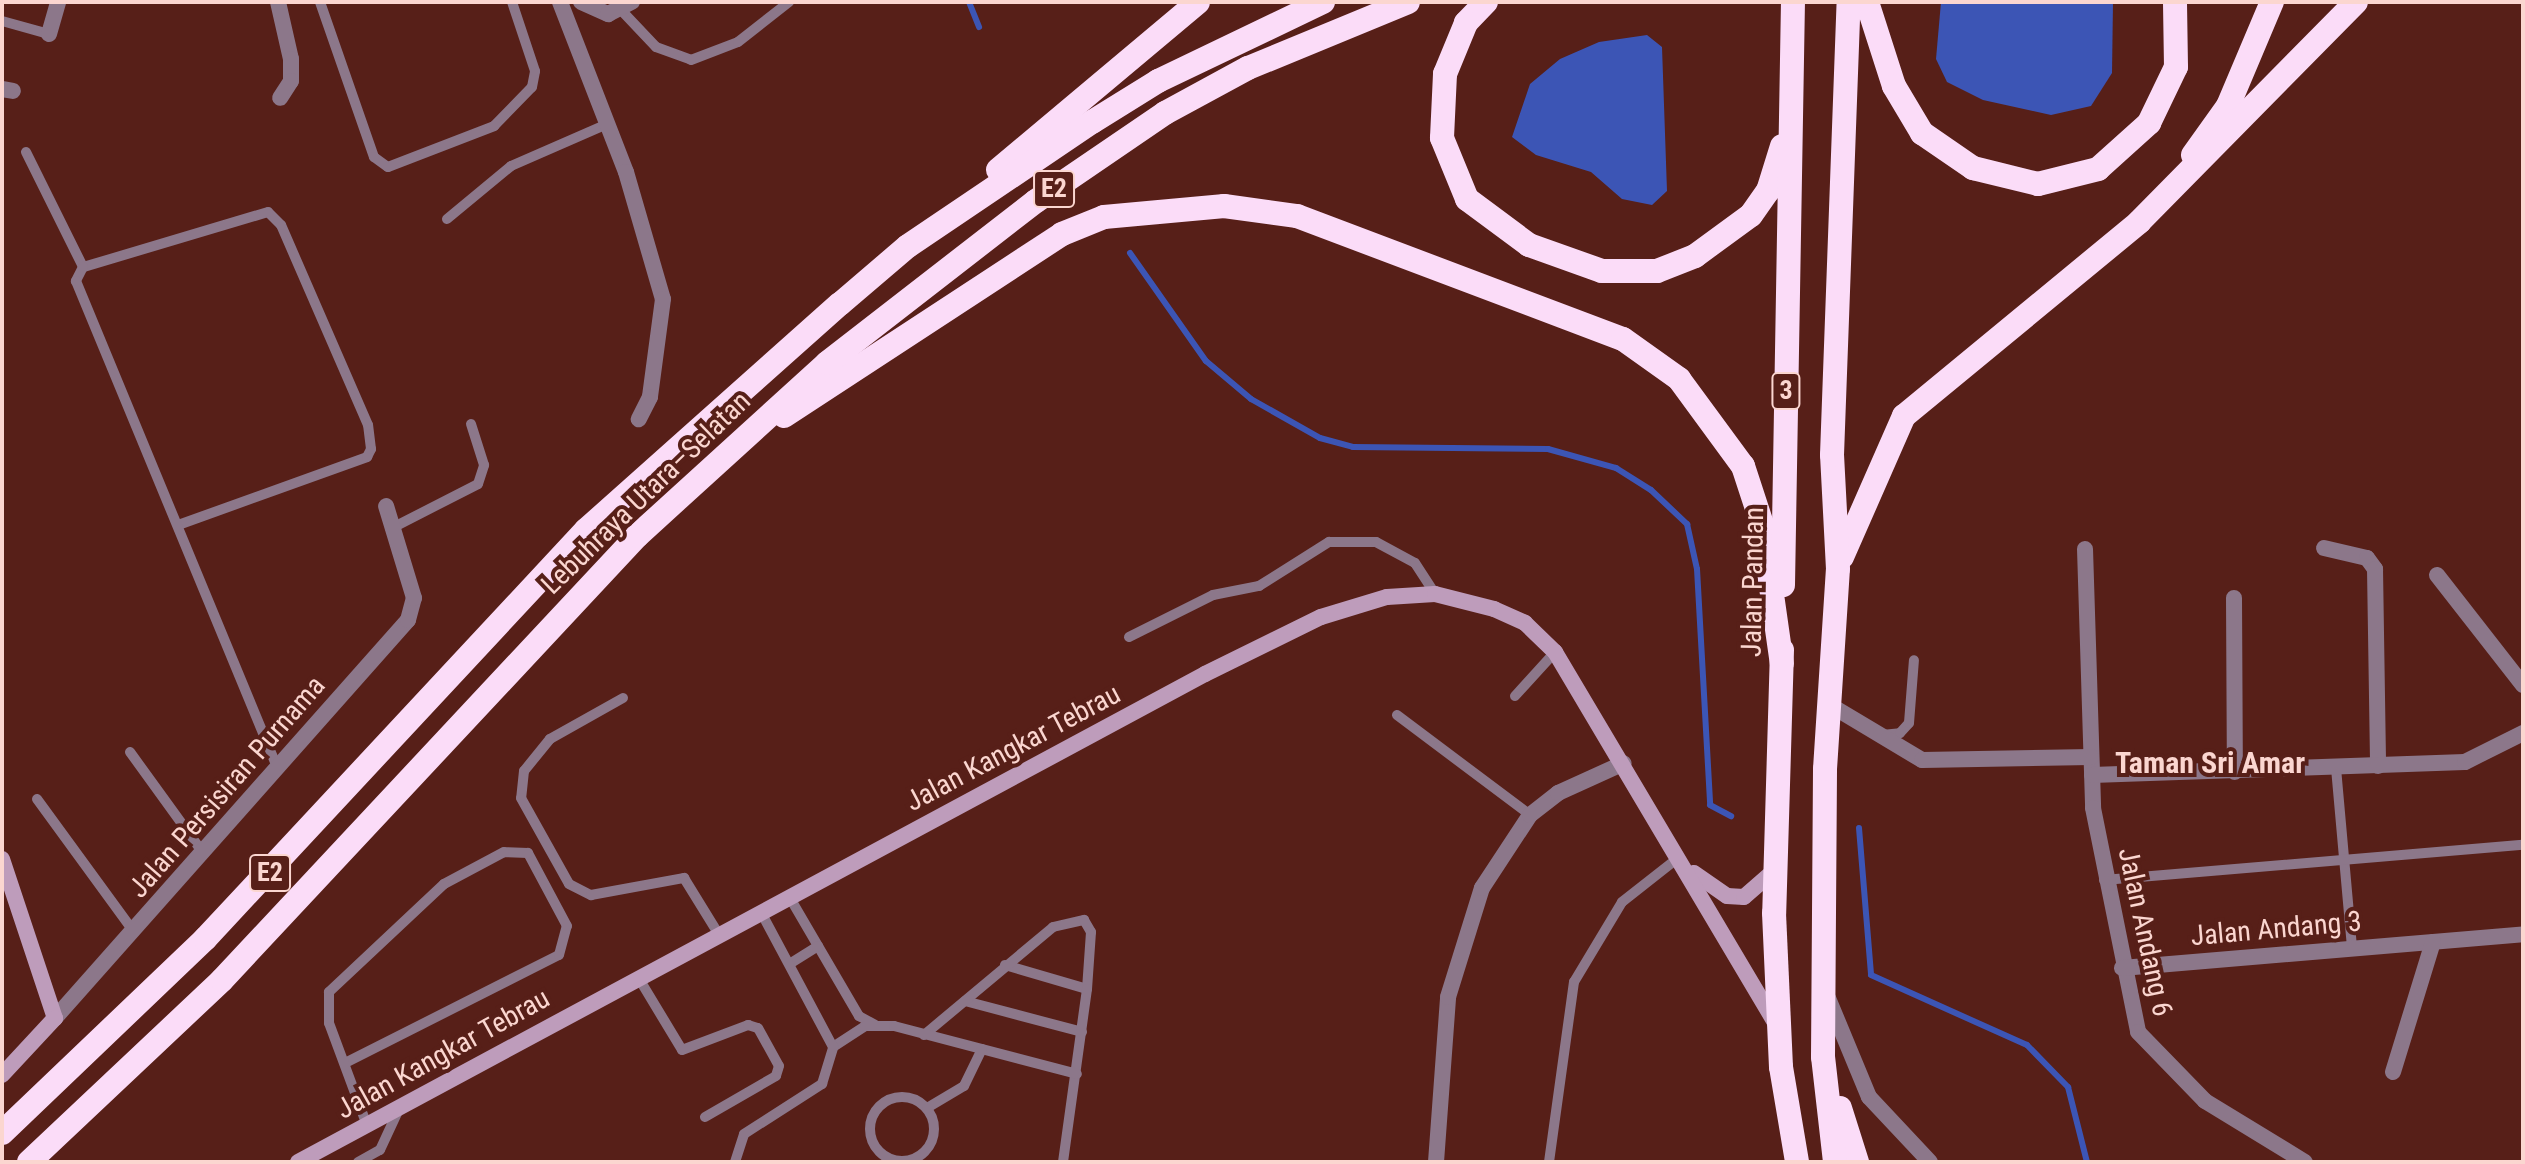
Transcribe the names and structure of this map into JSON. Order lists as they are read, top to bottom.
{
  "streets": {
    "highway": [
      "E2",
      "3",
      "Lebuhraya Utara–Selatan",
      "Jalan Pandan"
    ],
    "street": [
      "Jalan Kangkar Tebrau",
      "Jalan Persisiran Purnama",
      "Jalan Andang 3",
      "Jalan Andang 6"
    ]
  },
  "crossings": [
    ["Jalan Pandan", "Jalan Kangkar Tebrau"],
    ["Jalan Andang 3", "Jalan Andang 6"]
  ],
  "districts": ["Taman Sri Amar"]
}
